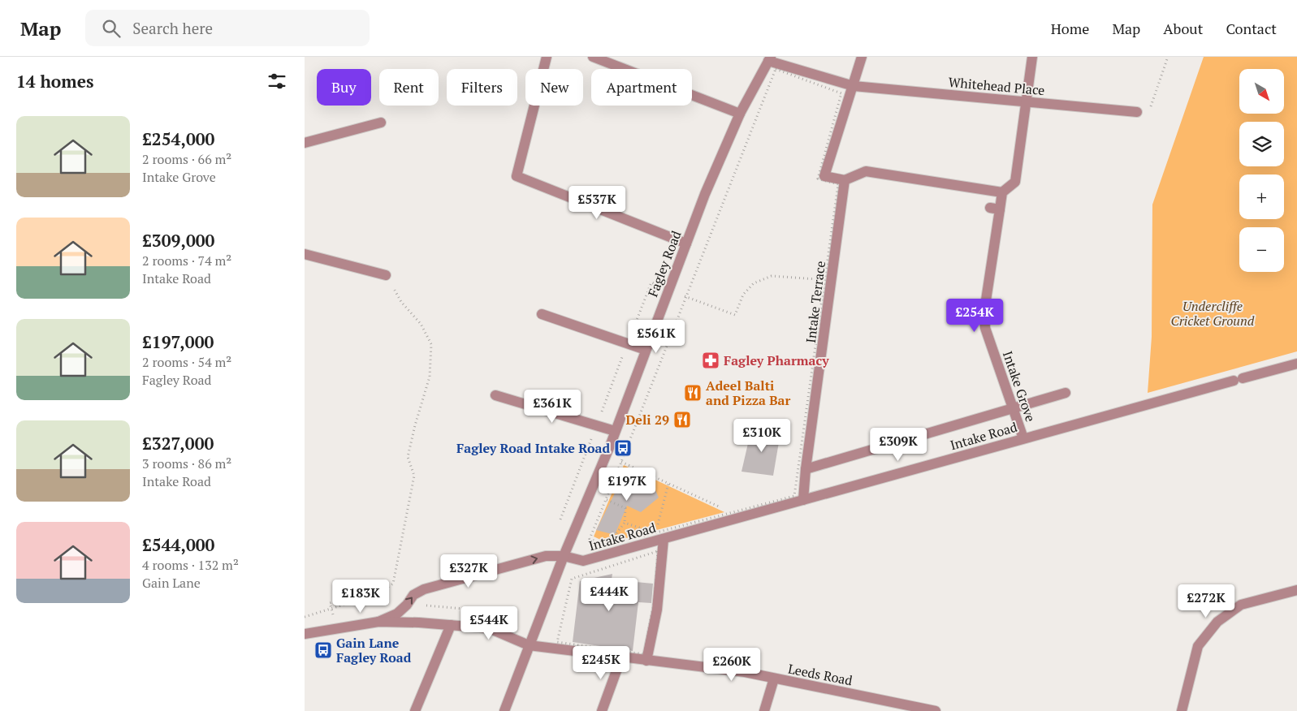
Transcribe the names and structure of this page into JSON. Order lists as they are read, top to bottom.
{
  "streets": {
    "street": [
      "Whitehead Place",
      "Fagley Road",
      "Intake Terrace",
      "Intake Grove",
      "Intake Road",
      "Leeds Road"
    ]
  },
  "crossings": [
    ["Whitehead Place", "Fagley Road"],
    ["Fagley Road", "Intake Road"],
    ["Fagley Road", "Leeds Road"],
    ["Intake Terrace", "Intake Road"],
    ["Intake Grove", "Intake Road"],
    ["Intake Road", "Leeds Road"]
  ],
  "parks": ["Undercliffe Cricket Ground"],
  "places": {
    "pharmacy": ["Fagley Pharmacy"],
    "restaurant": ["Adeel Balti and Pizza Bar", "Deli 29"],
    "bus stop": ["Fagley Road Intake Road", "Gain Lane Fagley Road"]
  },
  "north": "bottom right",
  "page": {
    "header": "Map",
    "search": "Search here",
    "nav": [
      "Home",
      "Map",
      "About",
      "Contact"
    ],
    "heading": "14 homes",
    "map_buttons": ["+", "−"],
    "chip": [
      "Buy",
      "Rent",
      "Filters",
      "New",
      "Apartment"
    ],
    "list": [
      {
        "name": "£254,000",
        "note": "2 rooms · 66 m² · Intake Grove"
      },
      {
        "name": "£309,000",
        "note": "2 rooms · 74 m² · Intake Road"
      },
      {
        "name": "£197,000",
        "note": "2 rooms · 54 m² · Fagley Road"
      },
      {
        "name": "£327,000",
        "note": "3 rooms · 86 m² · Intake Road"
      },
      {
        "name": "£544,000",
        "note": "4 rooms · 132 m² · Gain Lane"
      }
    ],
    "price": [
      "£537K",
      "£254K",
      "£561K",
      "£361K",
      "£310K",
      "£309K",
      "£197K",
      "£327K",
      "£444K",
      "£183K",
      "£272K",
      "£544K",
      "£245K",
      "£260K"
    ]
  }
}
